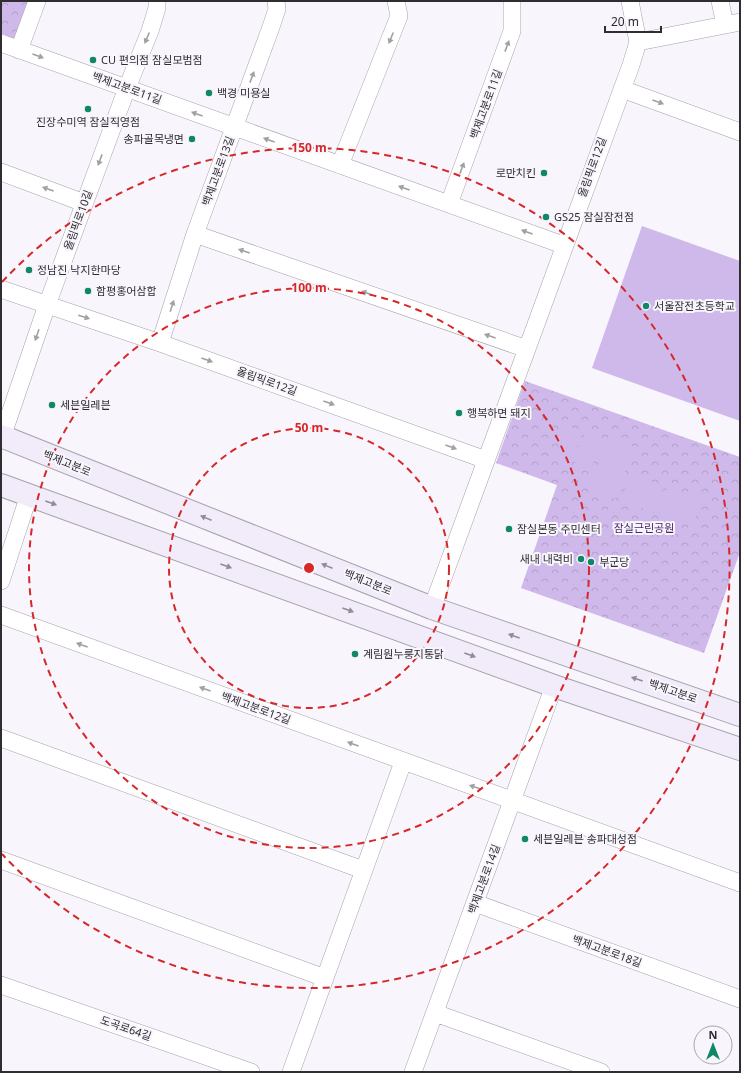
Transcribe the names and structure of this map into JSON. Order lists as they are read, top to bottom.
{
  "streets": {
    "main road": ["백제고분로"],
    "street": [
      "백제고분로11길",
      "올림픽로12길",
      "백제고분로13길",
      "올림픽로10길",
      "백제고분로12길",
      "백제고분로14길",
      "백제고분로18길",
      "도곡로64길"
    ]
  },
  "crossings": [
    ["백제고분로11길", "백제고분로13길"],
    ["백제고분로11길", "올림픽로10길"],
    ["올림픽로12길", "백제고분로13길"],
    ["올림픽로12길", "올림픽로10길"],
    ["올림픽로12길", "백제고분로"],
    ["올림픽로10길", "백제고분로"],
    ["백제고분로12길", "백제고분로14길"],
    ["백제고분로14길", "백제고분로18길"]
  ],
  "one_way": ["올림픽로10길"],
  "parks": ["잠실근린공원"],
  "places": [
    "CU 편의점 잠실모범점",
    "백경 미용실",
    "진장수미역 잠실직영점",
    "송파골목냉면",
    "로만치킨",
    "GS25 잠실잠전점",
    "정남진 낙지한마당",
    "함평홍어삼합",
    "서울잠전초등학교",
    "세븐일레븐",
    "행복하면 돼지",
    "잠실본동 주민센터",
    "새내 내력비",
    "부군당",
    "계림원누룽지통닭",
    "세븐일레븐 송파대성점"
  ],
  "scale_bar": "20 m",
  "north": "top",
  "rings": ["150 m", "100 m", "50 m"]
}
